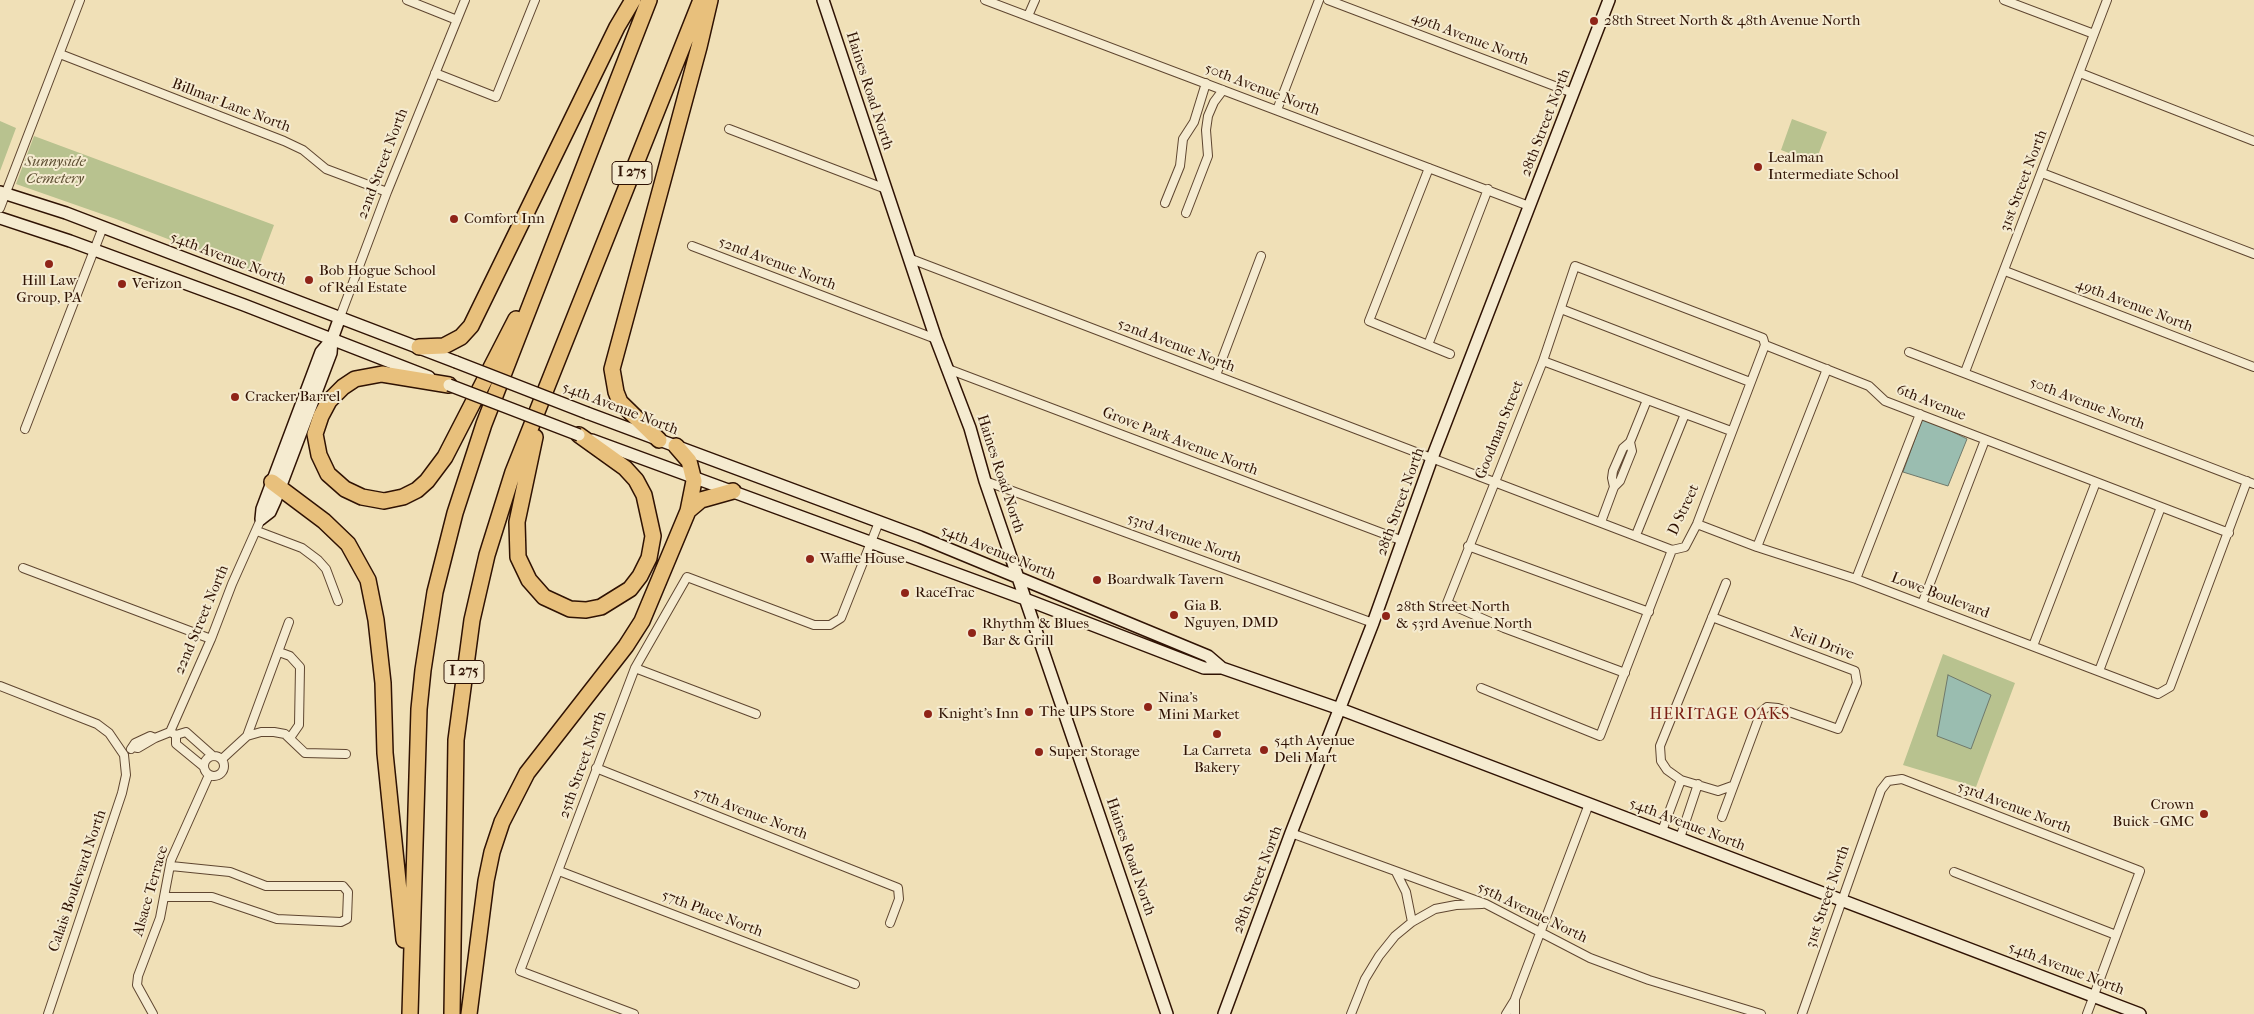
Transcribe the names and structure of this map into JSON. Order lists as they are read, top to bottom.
{
  "streets": {
    "highway": ["I 275"],
    "main road": [
      "Haines Road North",
      "28th Street North",
      "22nd Street North",
      "54th Avenue North"
    ],
    "street": [
      "49th Avenue North",
      "50th Avenue North",
      "Billmar Lane North",
      "31st Street North",
      "52nd Avenue North",
      "6th Avenue",
      "Goodman Street",
      "Grove Park Avenue North",
      "D Street",
      "53rd Avenue North",
      "Lowe Boulevard",
      "Neil Drive",
      "25th Street North",
      "57th Avenue North",
      "Calais Boulevard North",
      "Alsace Terrace",
      "55th Avenue North",
      "57th Place North"
    ]
  },
  "crossings": [
    ["49th Avenue North", "28th Street North"],
    ["49th Avenue North", "31st Street North"],
    ["50th Avenue North", "28th Street North"],
    ["50th Avenue North", "31st Street North"],
    ["Haines Road North", "54th Avenue North"],
    ["Haines Road North", "52nd Avenue North"],
    ["Haines Road North", "Grove Park Avenue North"],
    ["Haines Road North", "53rd Avenue North"],
    ["Billmar Lane North", "22nd Street North"],
    ["28th Street North", "54th Avenue North"],
    ["28th Street North", "52nd Avenue North"],
    ["28th Street North", "Grove Park Avenue North"],
    ["28th Street North", "53rd Avenue North"],
    ["28th Street North", "55th Avenue North"],
    ["22nd Street North", "54th Avenue North"],
    ["31st Street North", "54th Avenue North"],
    ["31st Street North", "53rd Avenue North"],
    ["54th Avenue North", "25th Street North"],
    ["6th Avenue", "Goodman Street"],
    ["6th Avenue", "D Street"],
    ["6th Avenue", "Lowe Boulevard"],
    ["Goodman Street", "D Street"],
    ["D Street", "Lowe Boulevard"],
    ["25th Street North", "57th Avenue North"],
    ["25th Street North", "57th Place North"]
  ],
  "districts": ["HERITAGE OAKS"],
  "parks": ["Sunnyside Cemetery"],
  "places": [
    "28th Street North & 48th Avenue North",
    "Lealman Intermediate School",
    "Comfort Inn",
    "Hill Law Group, PA",
    "Bob Hogue School of Real Estate",
    "Verizon",
    "Cracker Barrel",
    "Waffle House",
    "Boardwalk Tavern",
    "RaceTrac",
    "Gia B. Nguyen, DMD",
    "28th Street North & 53rd Avenue North",
    "Rhythm & Blues Bar & Grill",
    "Nina's Mini Market",
    "The UPS Store",
    "Knight's Inn",
    "La Carreta Bakery",
    "54th Avenue Deli Mart",
    "Super Storage",
    "Crown Buick - GMC"
  ]
}
